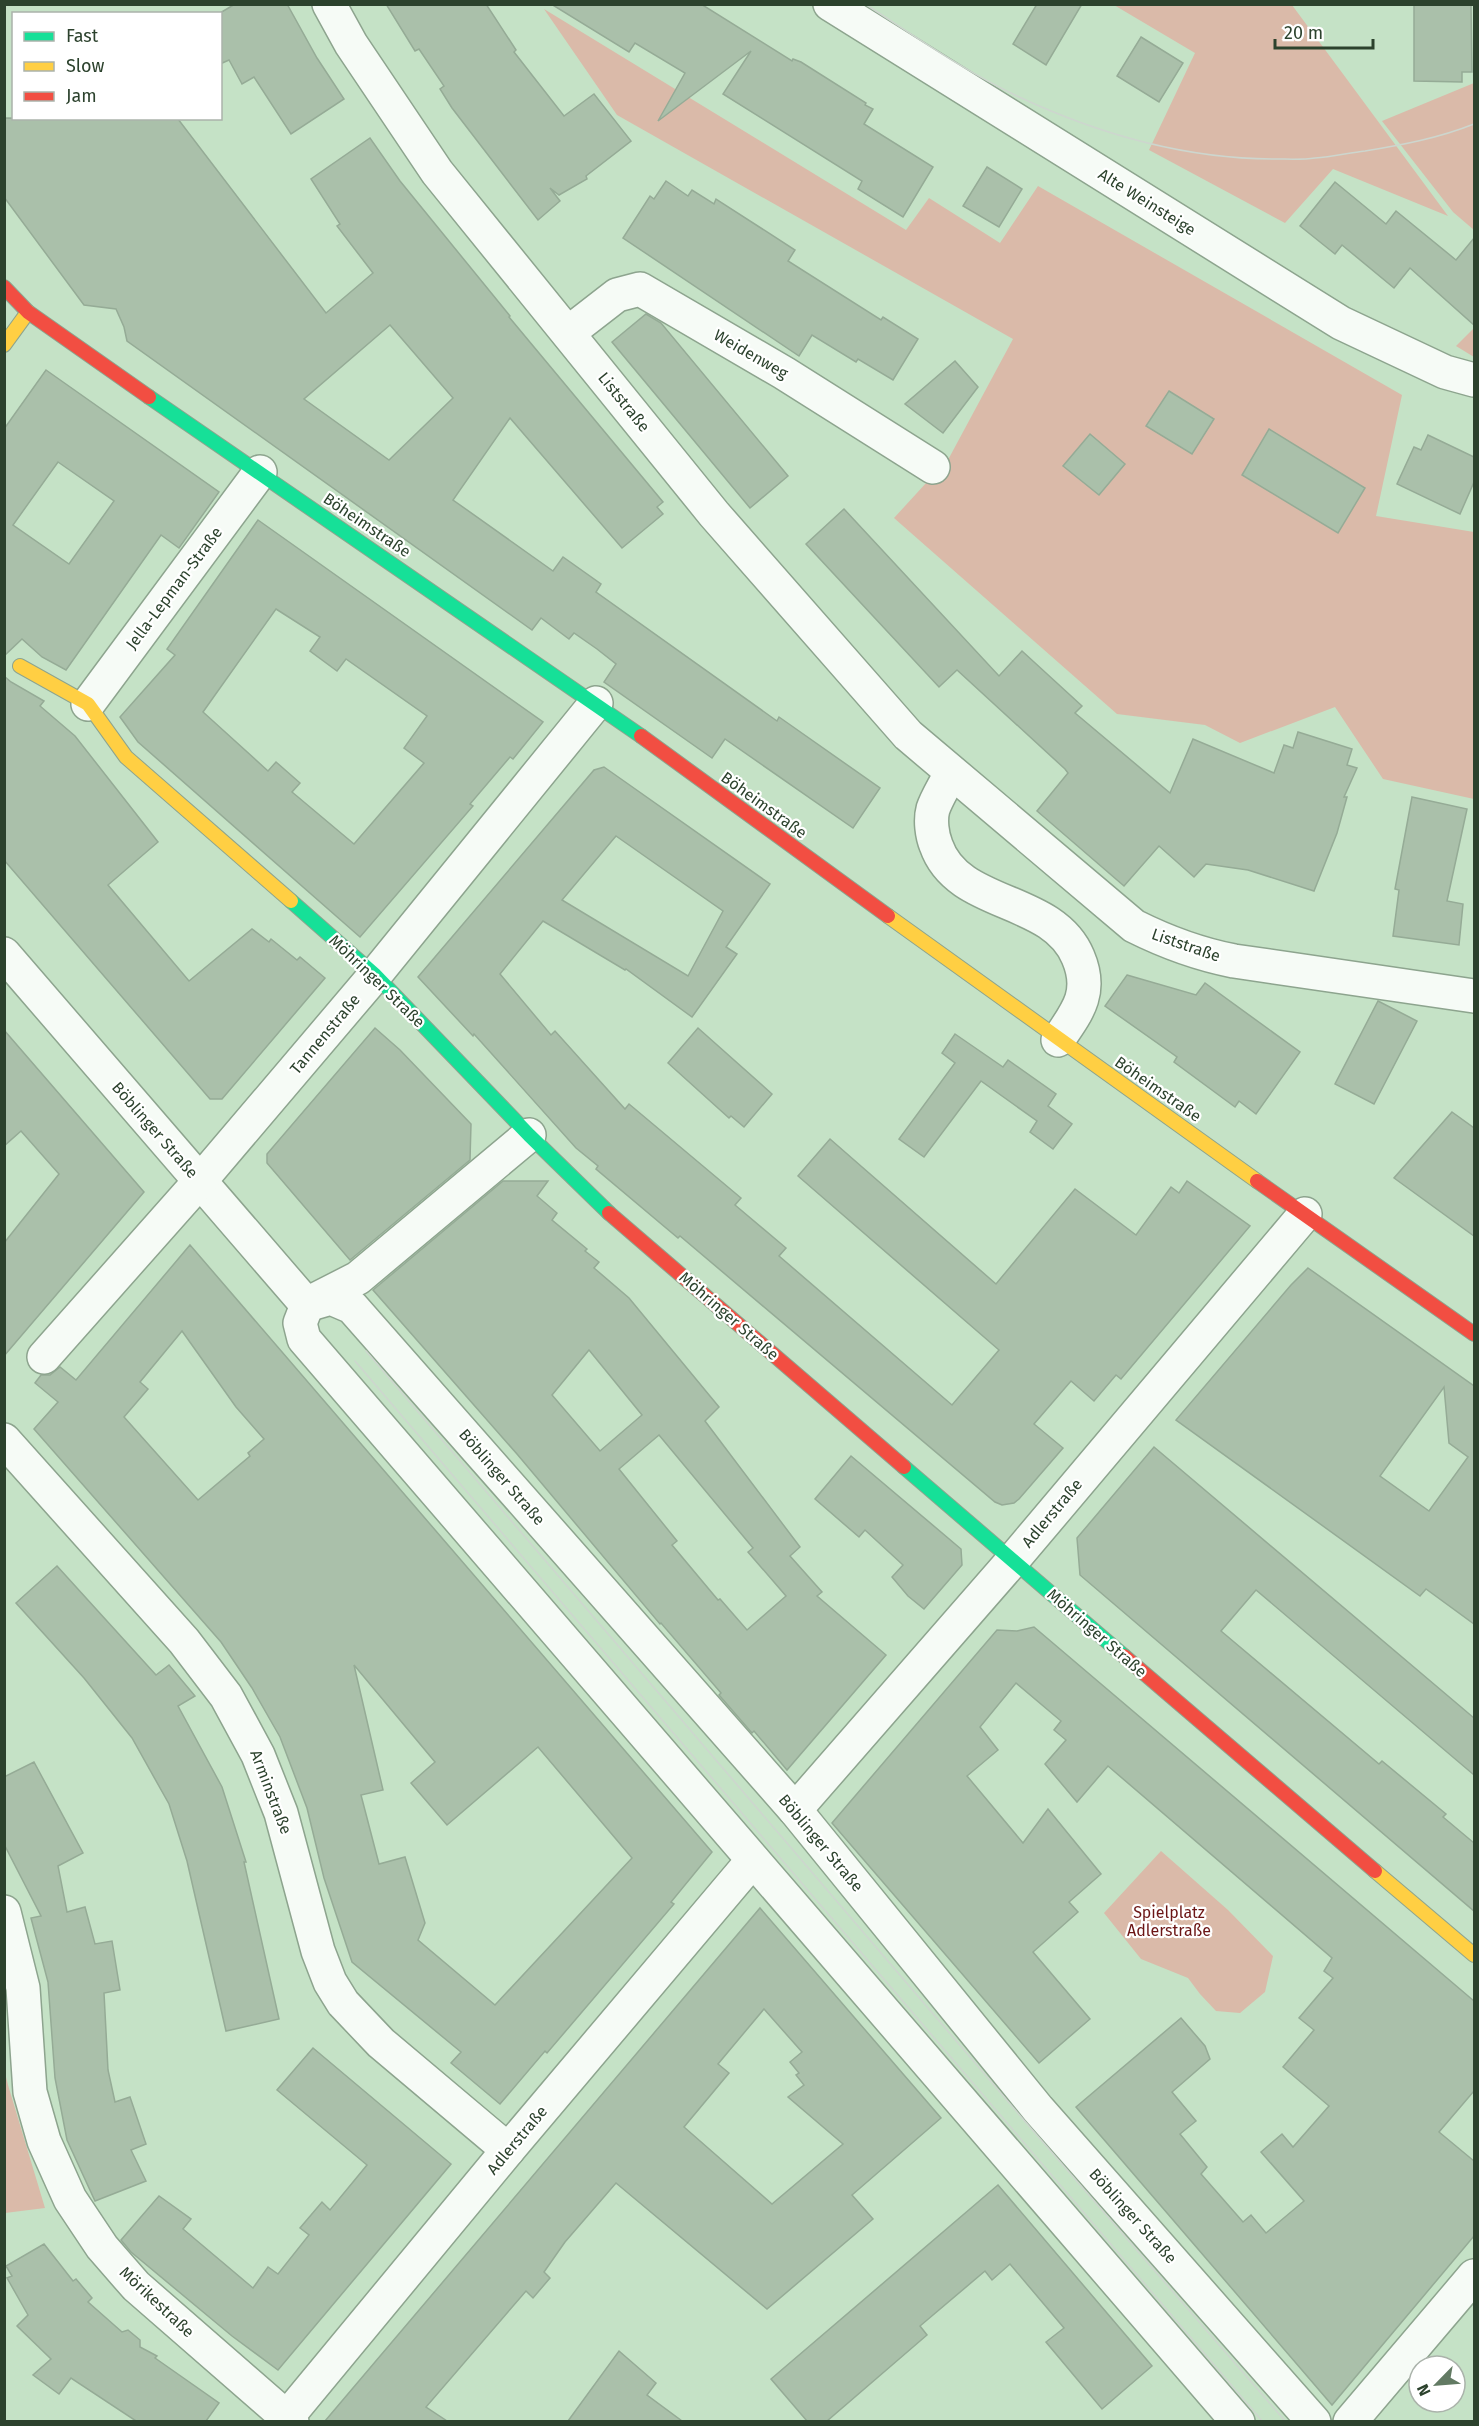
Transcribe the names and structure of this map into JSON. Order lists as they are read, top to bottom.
{
  "streets": {
    "street": [
      "Alte Weinsteige",
      "Weidenweg",
      "Liststraße",
      "Böheimstraße",
      "Jella-Lepman-Straße",
      "Möhringer Straße",
      "Tannenstraße",
      "Böblinger Straße",
      "Adlerstraße",
      "Arminstraße",
      "Mörikestraße"
    ]
  },
  "crossings": [
    ["Weidenweg", "Liststraße"],
    ["Böheimstraße", "Jella-Lepman-Straße"],
    ["Böheimstraße", "Tannenstraße"],
    ["Böheimstraße", "Adlerstraße"],
    ["Jella-Lepman-Straße", "Möhringer Straße"],
    ["Möhringer Straße", "Tannenstraße"],
    ["Möhringer Straße", "Adlerstraße"],
    ["Tannenstraße", "Böblinger Straße"],
    ["Böblinger Straße", "Adlerstraße"],
    ["Adlerstraße", "Arminstraße"],
    ["Adlerstraße", "Mörikestraße"]
  ],
  "parks": ["Spielplatz Adlerstraße"],
  "legend": ["Fast", "Slow", "Jam"],
  "scale_bar": "20 m",
  "north": "bottom left"
}
